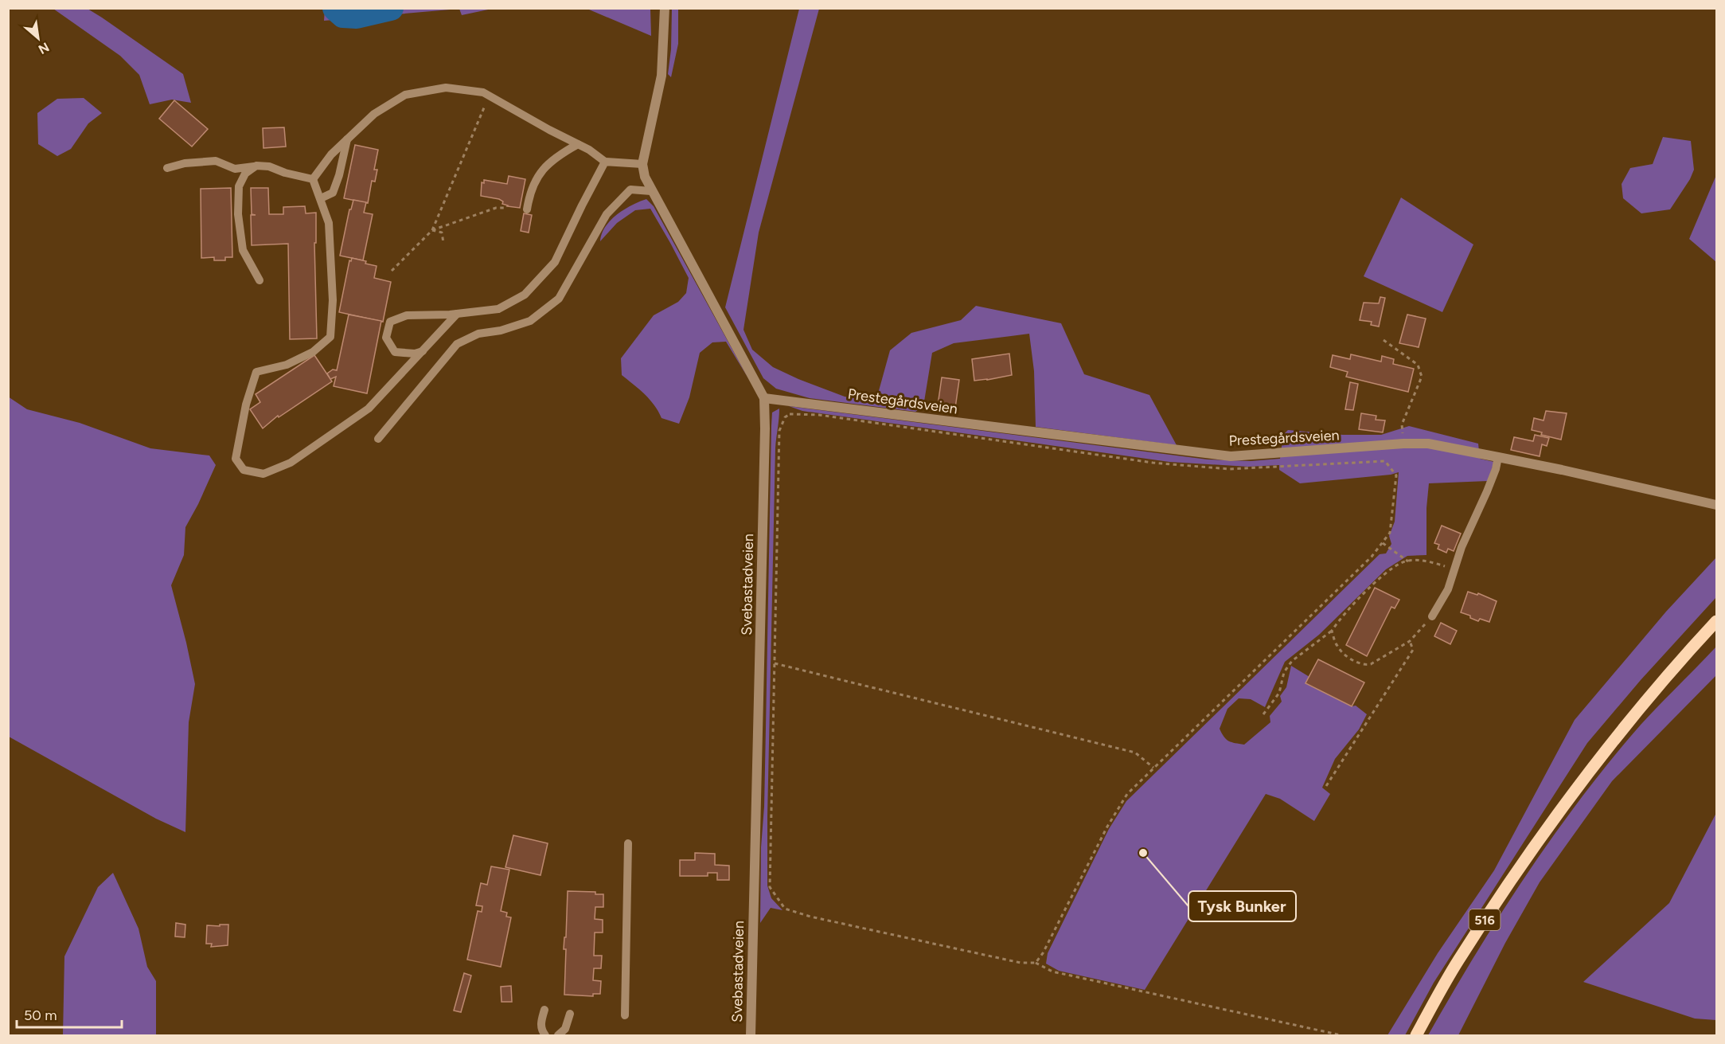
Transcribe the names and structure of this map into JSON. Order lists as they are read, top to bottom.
{
  "streets": {
    "main road": ["516"],
    "street": ["Prestegårdsveien", "Svebastadveien"]
  },
  "crossings": [
    ["Prestegårdsveien", "Svebastadveien"]
  ],
  "places": ["Tysk Bunker"],
  "scale_bar": "50 m",
  "north": "bottom right"
}
